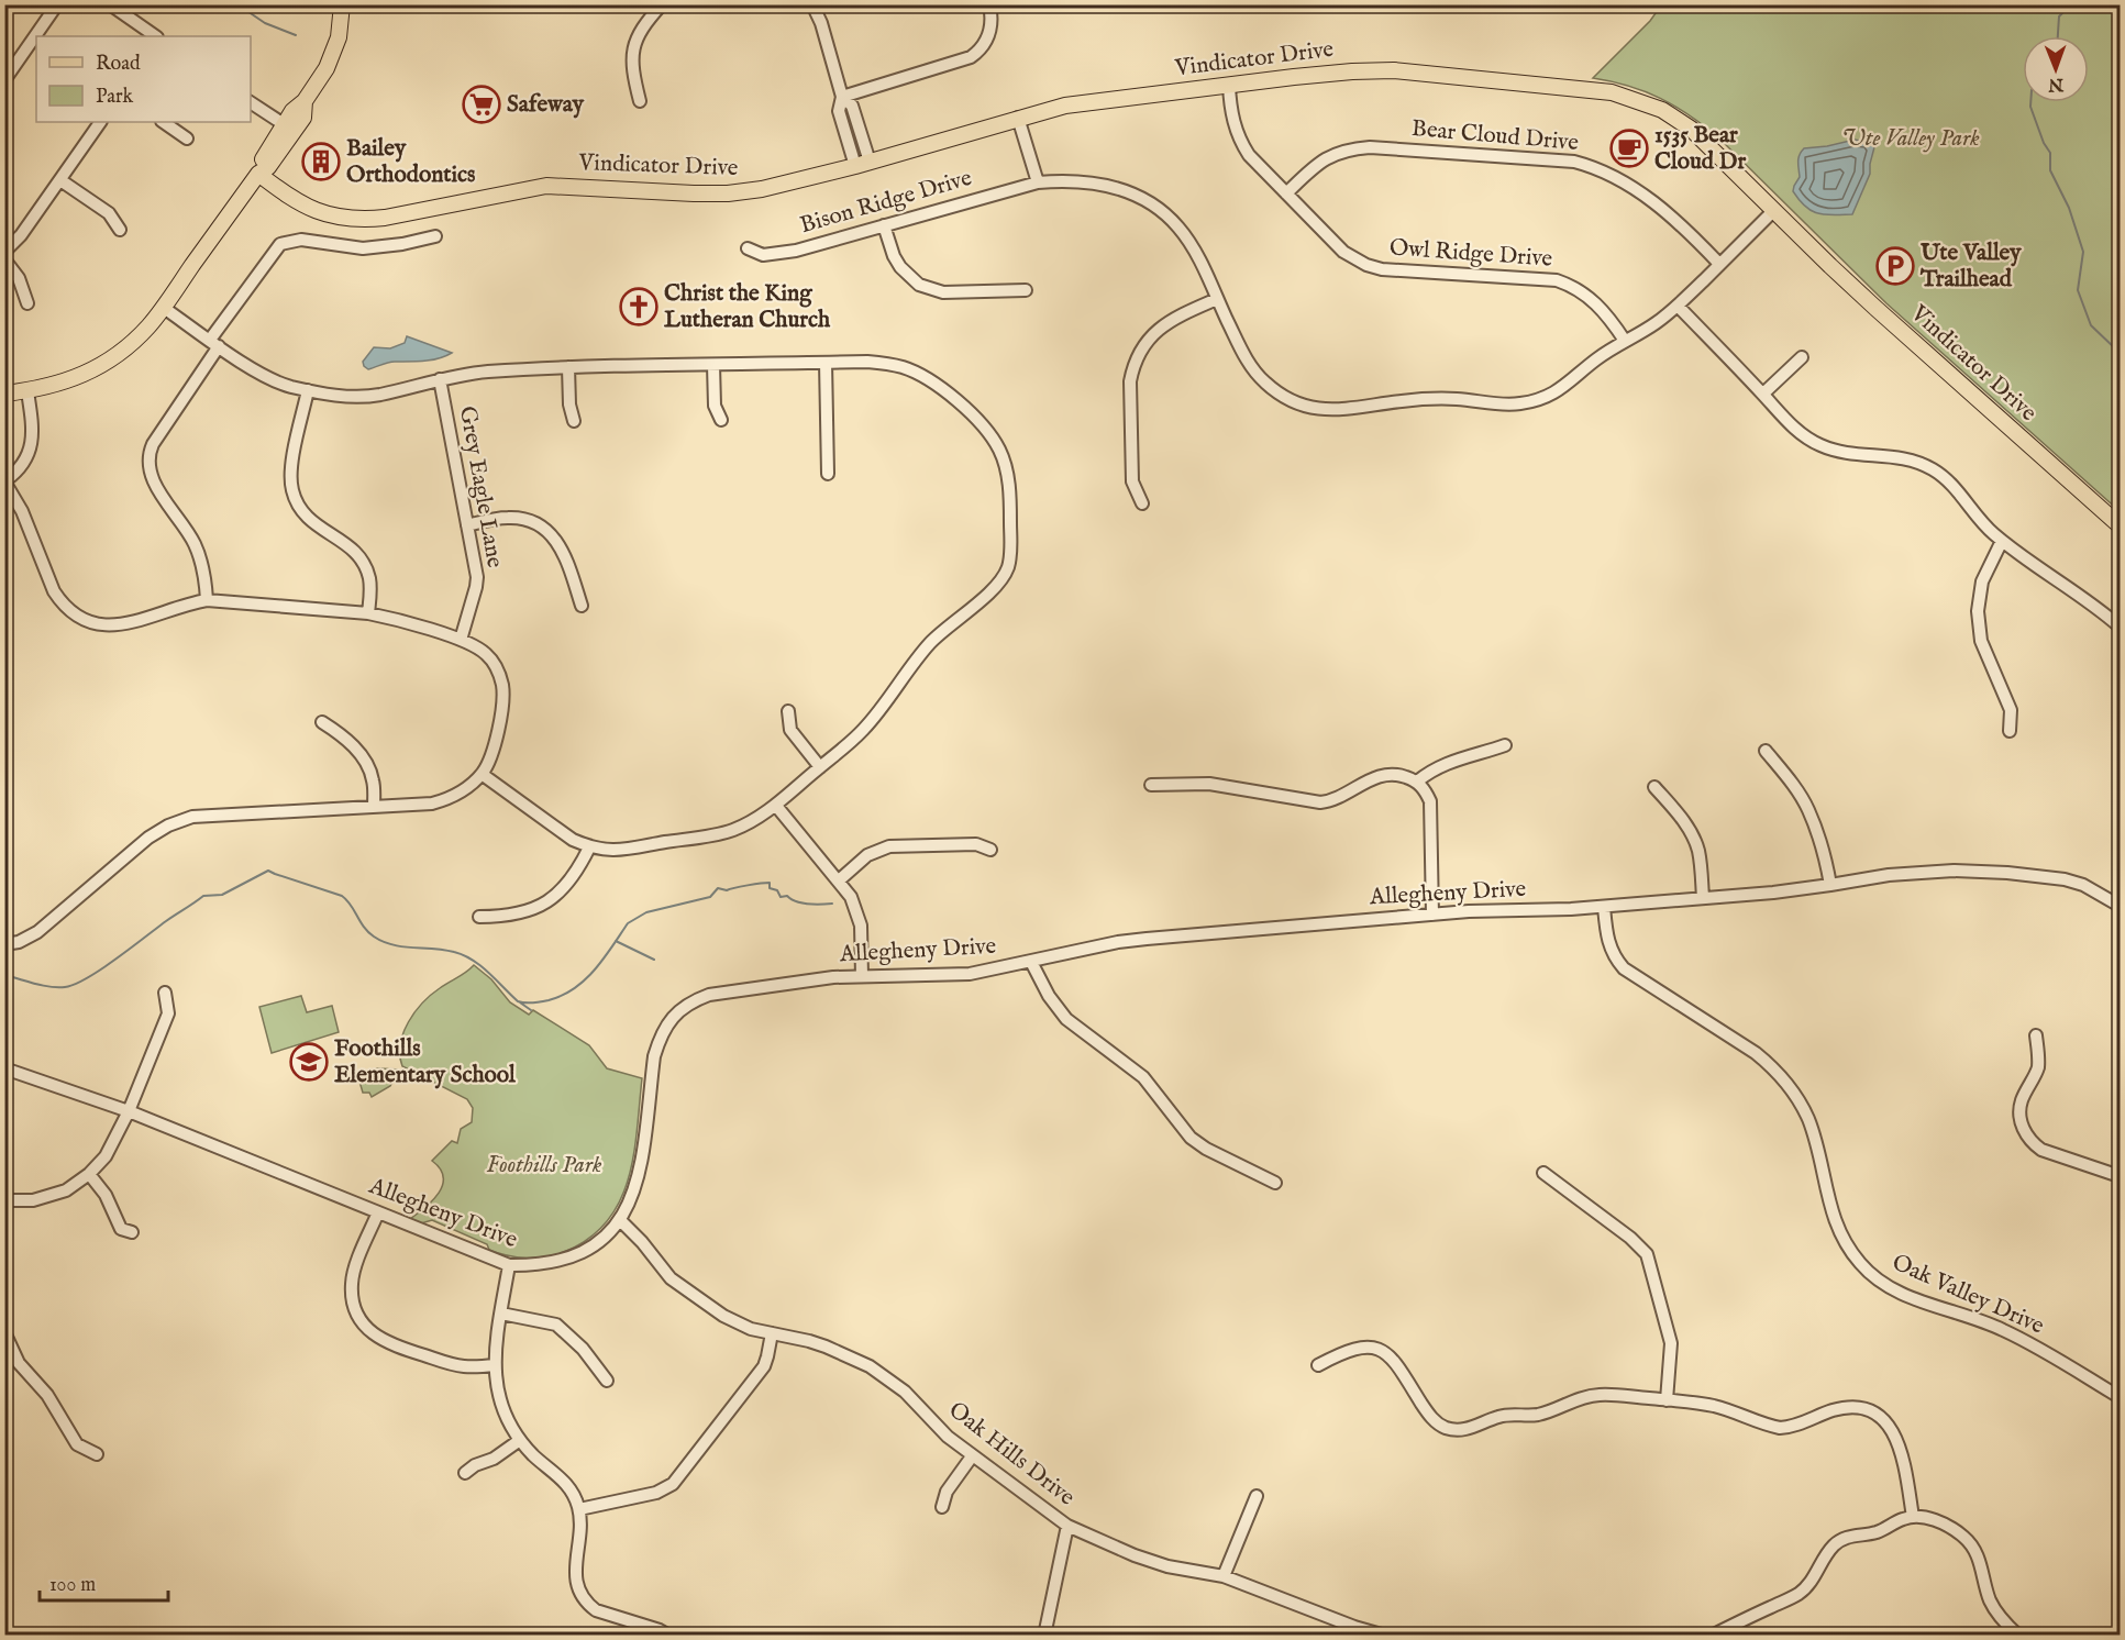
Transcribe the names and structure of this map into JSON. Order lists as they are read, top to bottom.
{
  "streets": {
    "main road": ["Vindicator Drive"],
    "street": [
      "Bear Cloud Drive",
      "Bison Ridge Drive",
      "Owl Ridge Drive",
      "Grey Eagle Lane",
      "Allegheny Drive",
      "Oak Valley Drive",
      "Oak Hills Drive"
    ]
  },
  "crossings": [
    ["Vindicator Drive", "Bison Ridge Drive"],
    ["Vindicator Drive", "Owl Ridge Drive"],
    ["Bear Cloud Drive", "Bison Ridge Drive"],
    ["Bear Cloud Drive", "Owl Ridge Drive"],
    ["Bison Ridge Drive", "Owl Ridge Drive"],
    ["Allegheny Drive", "Oak Valley Drive"],
    ["Allegheny Drive", "Oak Hills Drive"]
  ],
  "parks": ["Ute Valley Park", "Foothills Park"],
  "places": {
    "supermarket": ["Safeway"],
    "cafe": ["1535 Bear Cloud Dr"],
    "building": ["Bailey Orthodontics"],
    "parking": ["Ute Valley Trailhead"],
    "church": ["Christ the King Lutheran Church"],
    "school or university": ["Foothills Elementary School"]
  },
  "legend": ["Road", "Park"],
  "scale_bar": "100 m",
  "north": "bottom"
}
